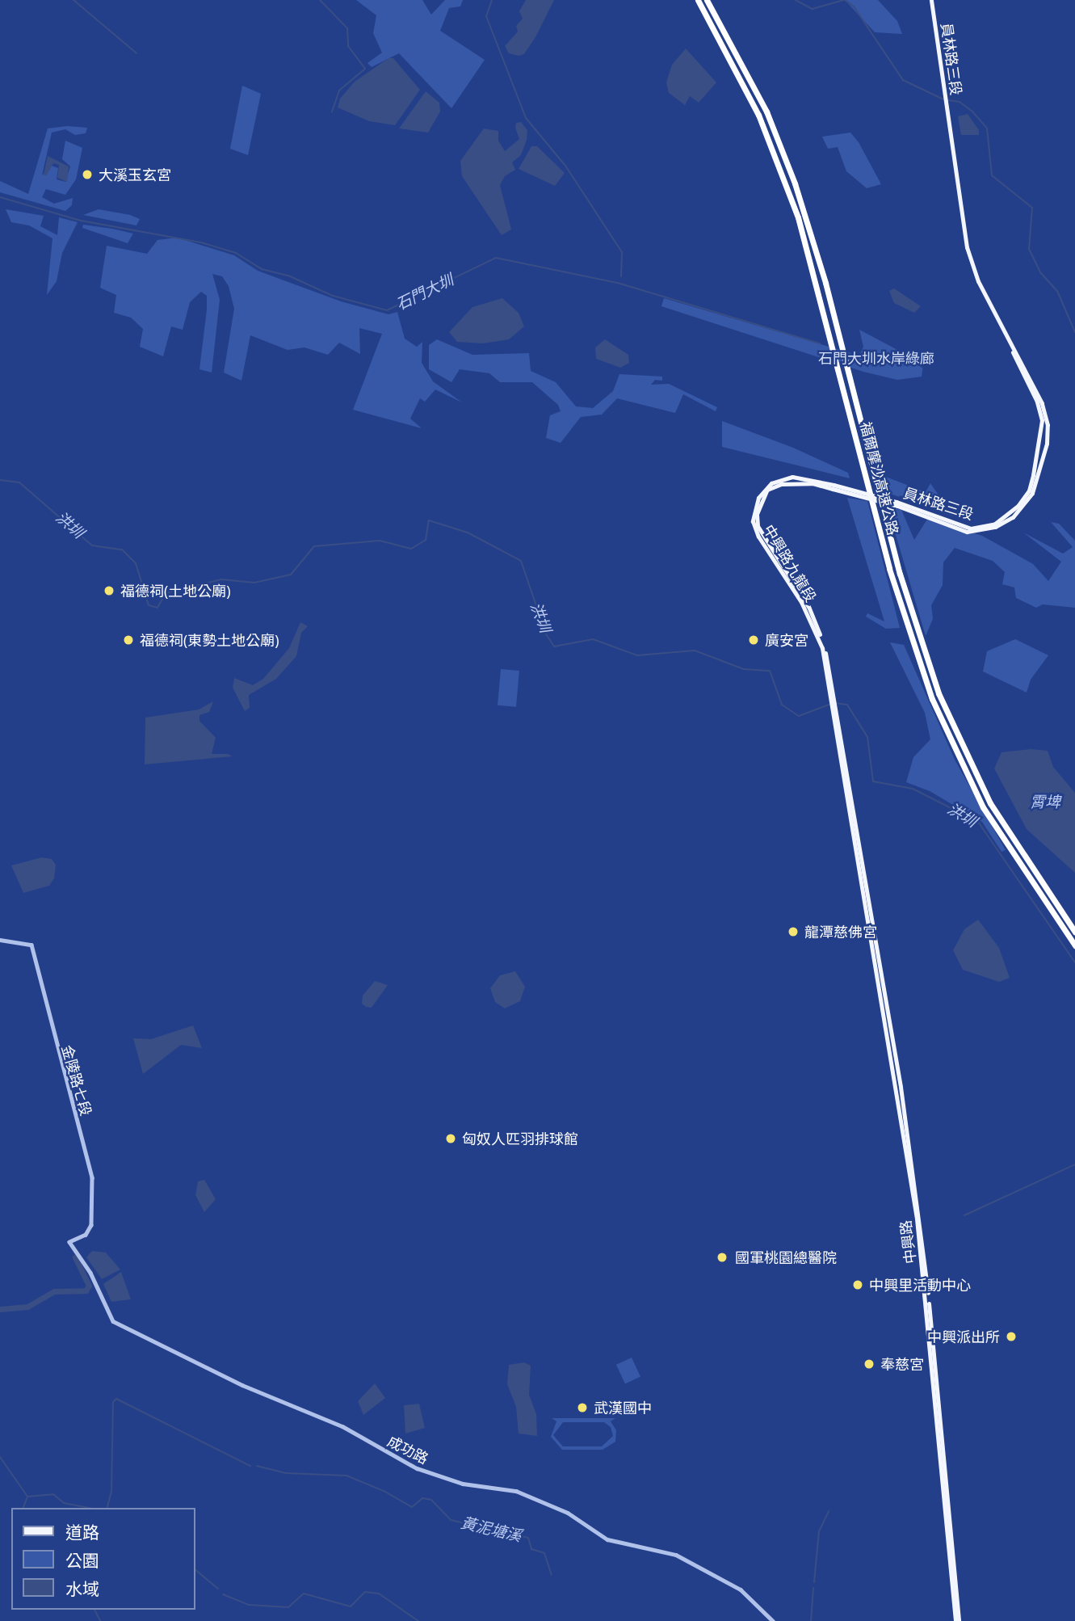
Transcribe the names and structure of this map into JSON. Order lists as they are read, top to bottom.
{
  "streets": {
    "highway": ["福爾摩沙高速公路"],
    "main road": ["員林路三段", "中興路九龍段", "中興路"],
    "street": ["金陵路七段", "成功路"]
  },
  "crossings": [
    ["員林路三段", "中興路九龍段"],
    ["中興路九龍段", "中興路"],
    ["金陵路七段", "成功路"]
  ],
  "water": [
    "石門大圳",
    "洪圳",
    "霄埤",
    "黃泥塘溪"
  ],
  "parks": ["石門大圳水岸綠廊"],
  "places": [
    "大溪玉玄宮",
    "福德祠(土地公廟)",
    "福德祠(東勢土地公廟)",
    "廣安宮",
    "龍潭慈佛宮",
    "匈奴人匹羽排球館",
    "國軍桃園總醫院",
    "中興里活動中心",
    "中興派出所",
    "奉慈宮",
    "武漢國中"
  ],
  "legend": ["道路", "公園", "水域"]
}
